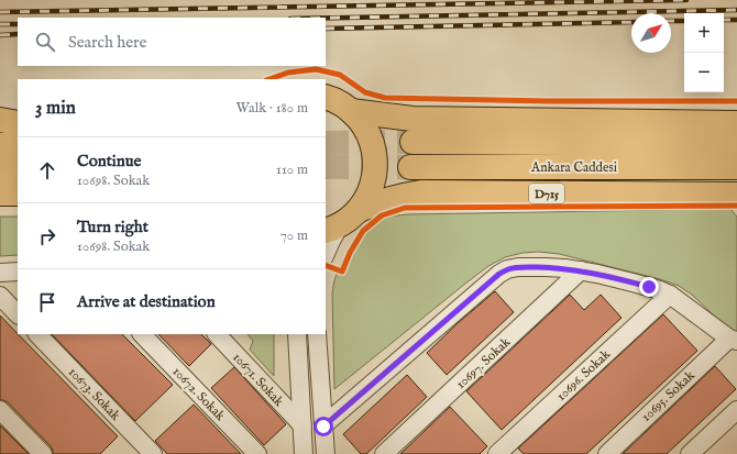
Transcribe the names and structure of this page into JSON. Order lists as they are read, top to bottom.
{
  "streets": {
    "highway": ["Ankara Caddesi", "D715"],
    "street": [
      "10697. Sokak",
      "10696. Sokak",
      "10671. Sokak",
      "10673. Sokak",
      "10672. Sokak",
      "10695. Sokak"
    ]
  },
  "north": "top right",
  "page": {
    "map_buttons": ["+", "−"],
    "search": "Search here",
    "heading": ["3 min", "Walk · 180 m"],
    "list": [
      ["Continue", "10698. Sokak", "110 m"],
      ["Turn right", "10698. Sokak", "70 m"],
      "Arrive at destination"
    ]
  }
}
